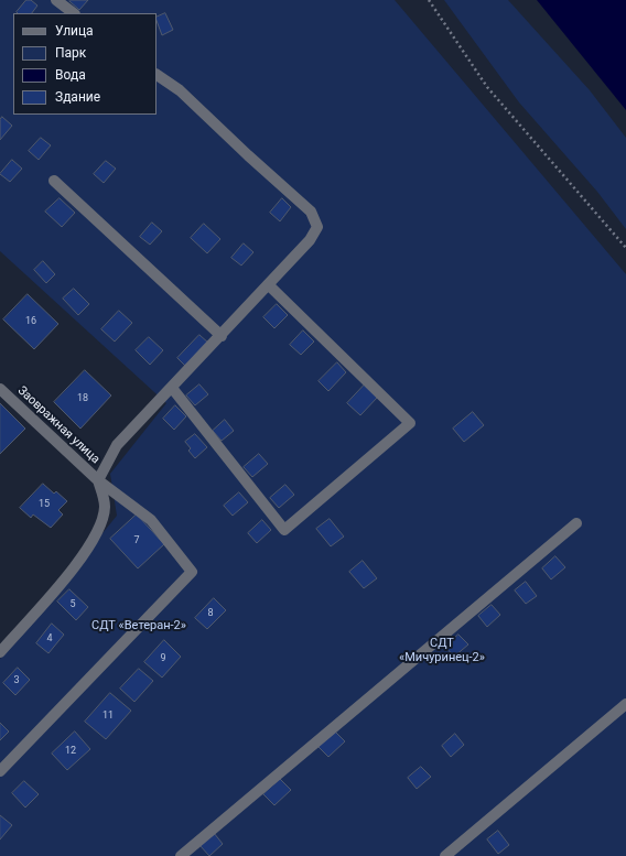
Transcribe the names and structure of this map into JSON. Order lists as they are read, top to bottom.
{
  "streets": {
    "street": ["Заовражная улица"]
  },
  "parks": ["СДТ «Ветеран-2»", "СДТ «Мичуринец-2»"],
  "house_numbers": [
    "16",
    "18",
    "15",
    "7",
    "5",
    "8",
    "4",
    "9",
    "3",
    "11",
    "12"
  ],
  "legend": [
    "Улица",
    "Парк",
    "Вода",
    "Здание"
  ]
}
